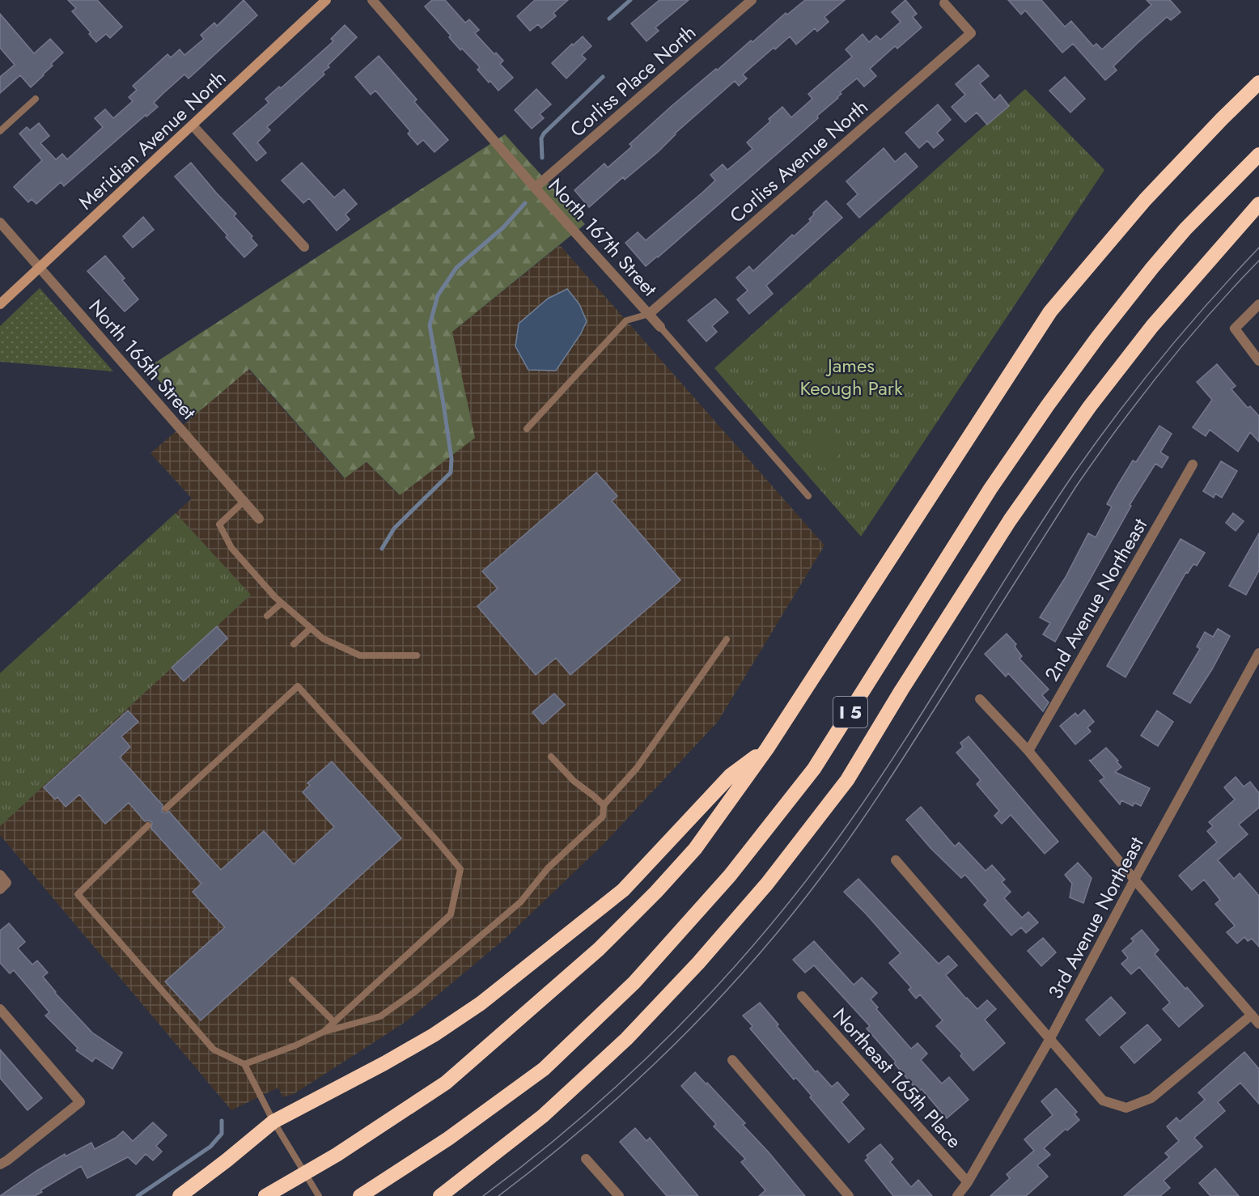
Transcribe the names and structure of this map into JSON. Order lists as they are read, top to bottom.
{
  "streets": {
    "highway": ["I 5"],
    "street": [
      "Corliss Place North",
      "Meridian Avenue North",
      "Corliss Avenue North",
      "North 167th Street",
      "North 165th Street",
      "2nd Avenue Northeast",
      "3rd Avenue Northeast",
      "Northeast 165th Place"
    ]
  },
  "crossings": [
    ["Corliss Place North", "North 167th Street"],
    ["Meridian Avenue North", "North 165th Street"],
    ["Corliss Avenue North", "North 167th Street"],
    ["3rd Avenue Northeast", "Northeast 165th Place"]
  ],
  "parks": ["James Keough Park"]
}
